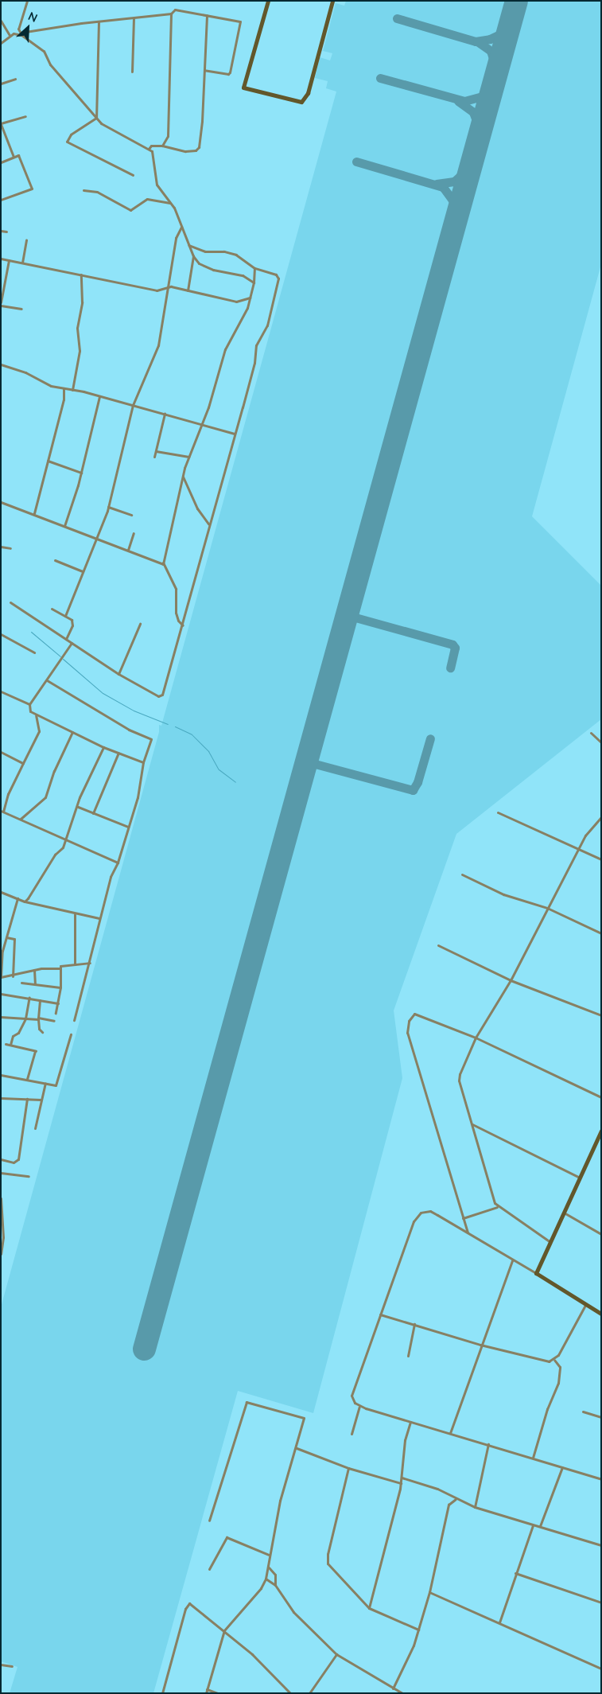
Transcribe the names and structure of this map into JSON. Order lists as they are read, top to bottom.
{
  "north": "top right"
}
